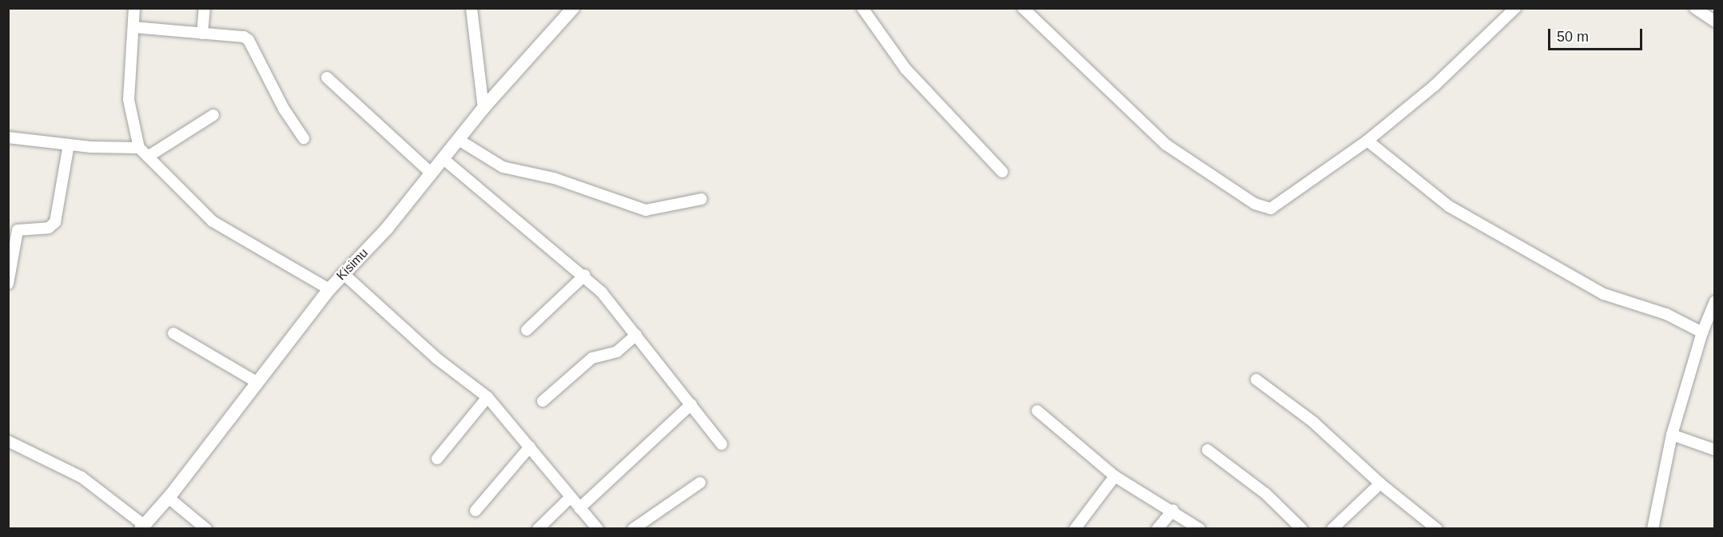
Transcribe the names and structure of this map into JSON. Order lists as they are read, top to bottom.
{
  "streets": {
    "street": ["Kisimu"]
  },
  "scale_bar": "50 m"
}
